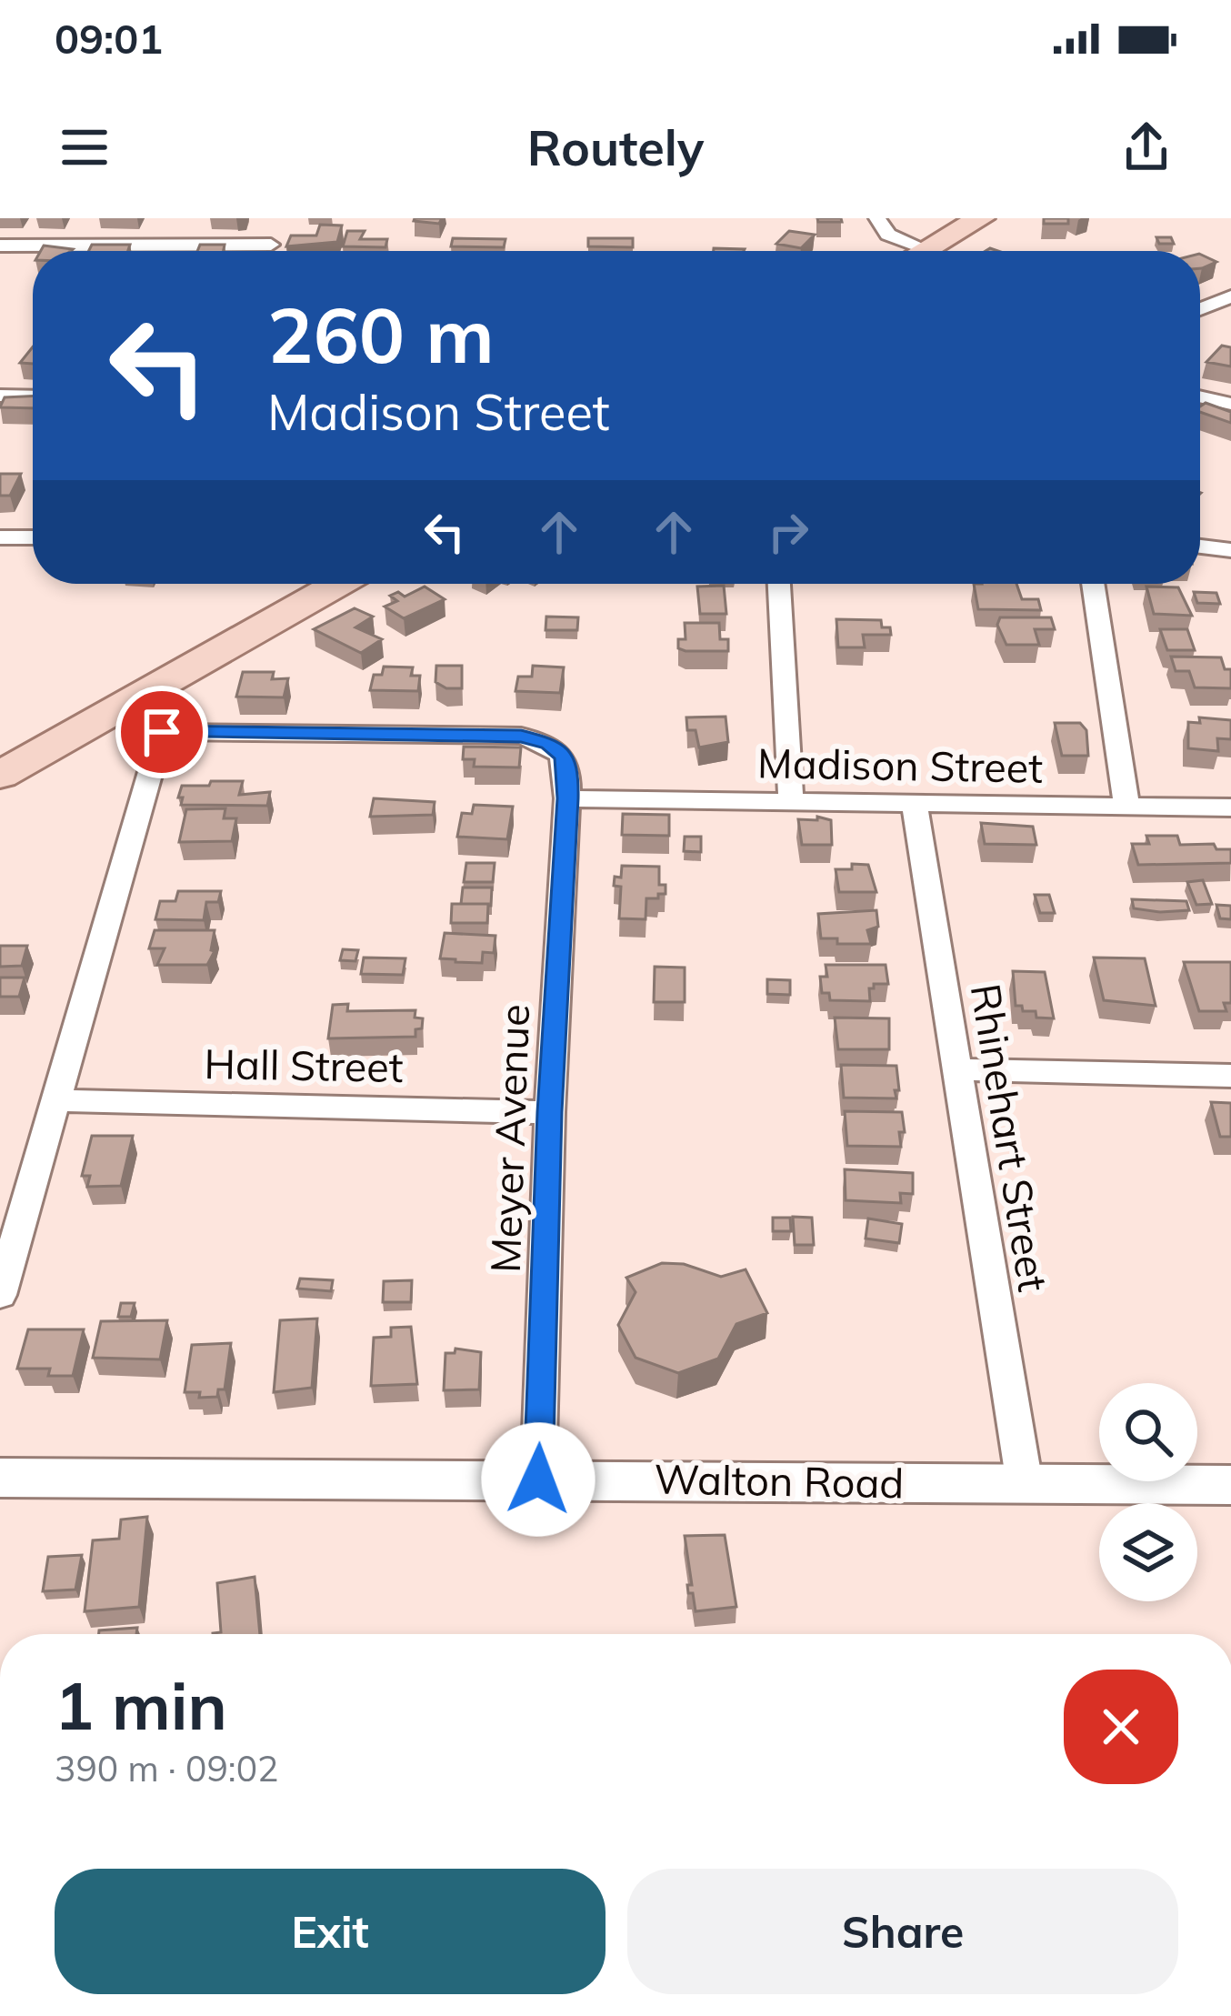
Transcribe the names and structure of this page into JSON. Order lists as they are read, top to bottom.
{
  "streets": {
    "street": [
      "Madison Street",
      "Hall Street",
      "Rhinehart Street",
      "Meyer Avenue",
      "Walton Road"
    ]
  },
  "crossings": [
    ["Madison Street", "Rhinehart Street"],
    ["Madison Street", "Meyer Avenue"],
    ["Hall Street", "Meyer Avenue"],
    ["Rhinehart Street", "Walton Road"],
    ["Meyer Avenue", "Walton Road"]
  ],
  "page": {
    "status": "09:01",
    "header": "Routely",
    "turn": ["260 m", "Madison Street"],
    "heading": ["1 min", "390 m · 09:02"],
    "buttons": ["Exit", "Share"]
  }
}
